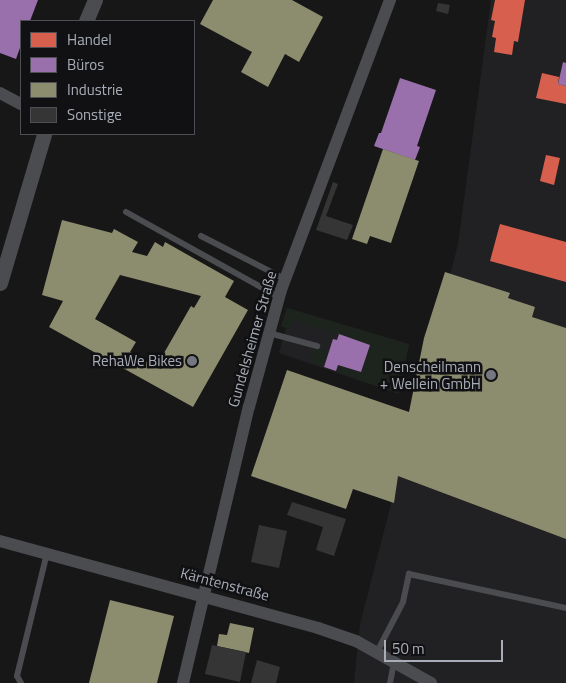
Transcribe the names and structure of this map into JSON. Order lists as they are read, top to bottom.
{
  "streets": {
    "street": ["Gundelsheimer Straße", "Kärntenstraße"]
  },
  "crossings": [
    ["Gundelsheimer Straße", "Kärntenstraße"]
  ],
  "places": ["RehaWe Bikes", "Denscheilmann + Wellein GmbH"],
  "legend": [
    "Handel",
    "Büros",
    "Industrie",
    "Sonstige"
  ],
  "scale_bar": "50 m"
}
